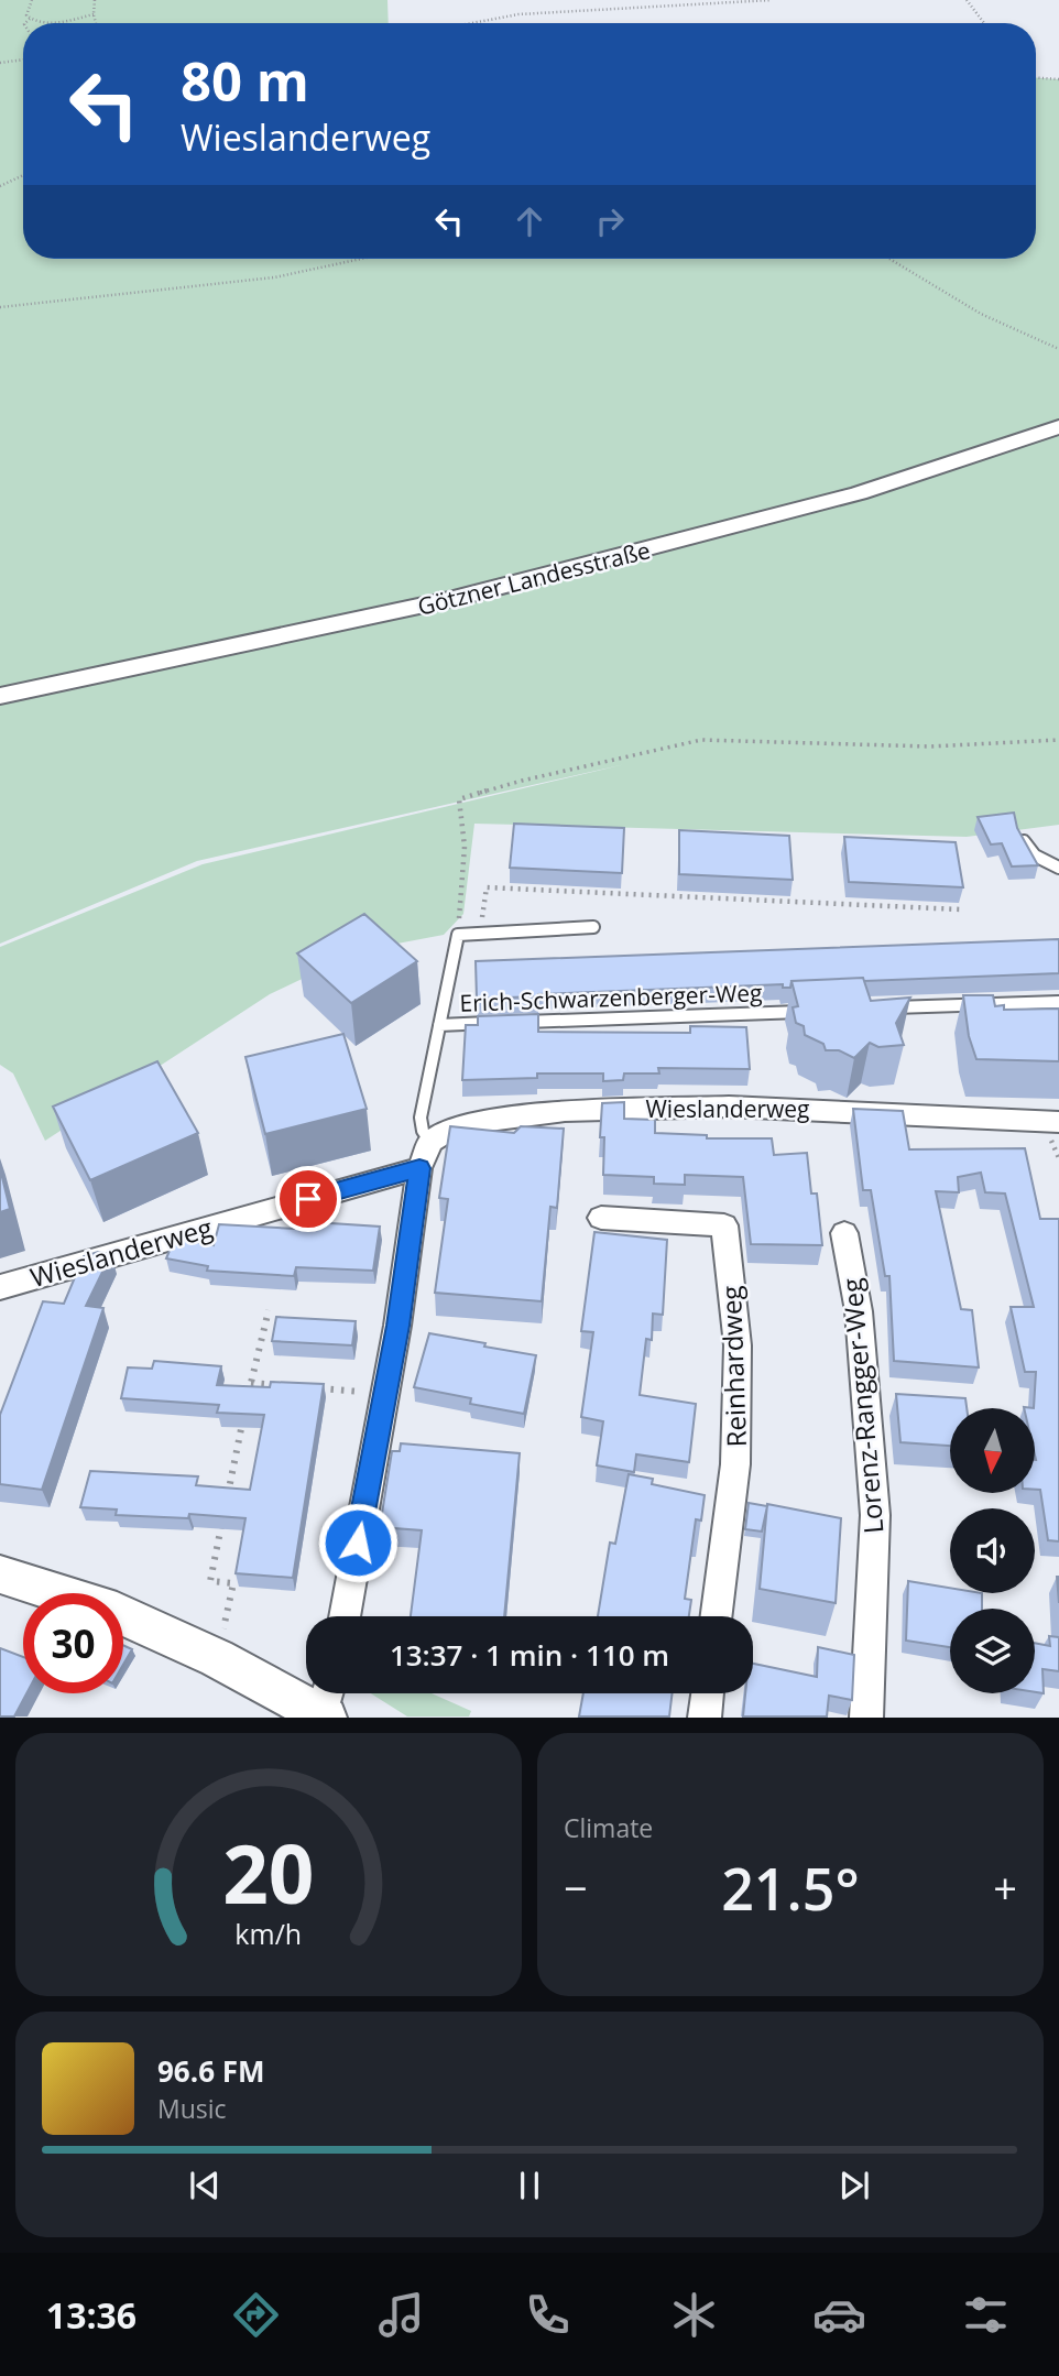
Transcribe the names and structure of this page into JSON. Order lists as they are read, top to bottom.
{
  "streets": {
    "main road": ["Götzner Landesstraße"],
    "street": ["Wieslanderweg", "Reinhardweg", "Lorenz-Rangger-Weg"],
    "lane": ["Erich-Schwarzenberger-Weg"]
  },
  "north": "bottom",
  "page": {
    "turn": ["80 m", "Wieslanderweg"],
    "limit": "30",
    "trip": "13:37 · 1 min · 110 m",
    "tile": "Climate",
    "heat": ["−", "21.5°", "+"],
    "song": ["96.6 FM", "Music"],
    "tabs": "13:36",
    "gauge": ["20", "km/h"]
  }
}
